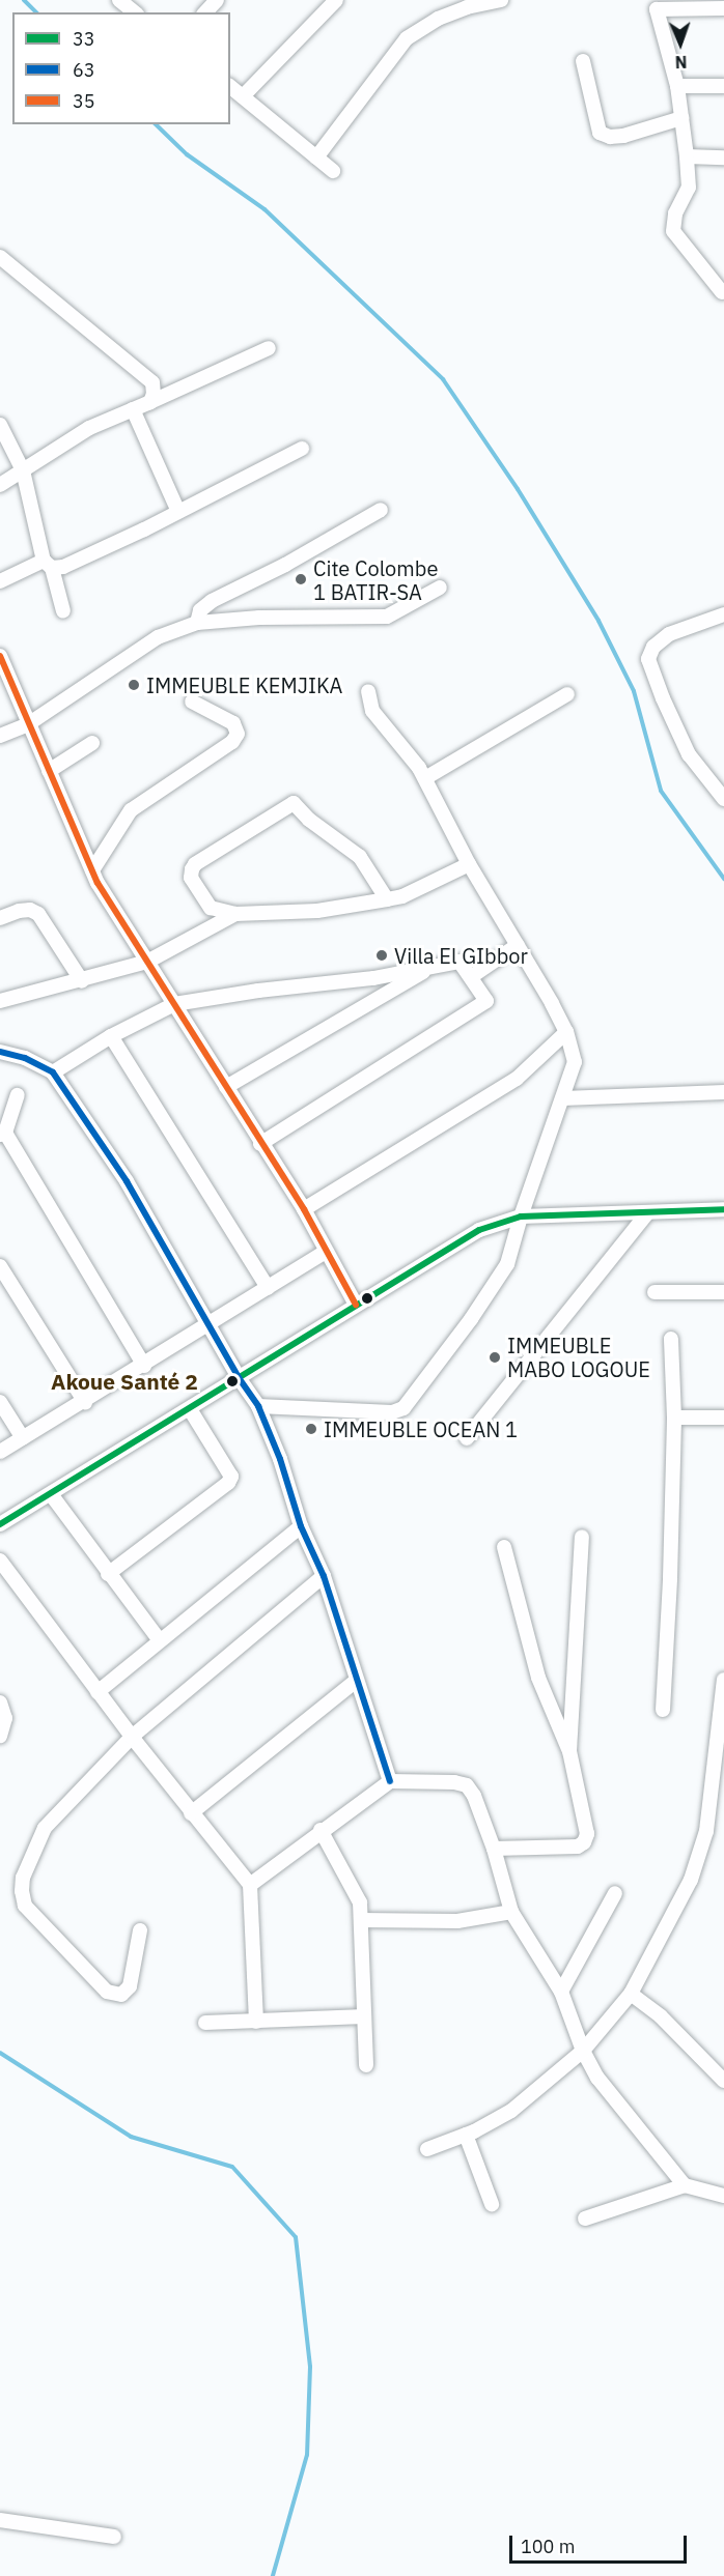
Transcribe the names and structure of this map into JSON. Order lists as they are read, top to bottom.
{
  "districts": ["Akoue Santé 2"],
  "places": [
    "Cite Colombe 1 BATIR-SA",
    "IMMEUBLE KEMJIKA",
    "Villa El GIbbor",
    "IMMEUBLE MABO LOGOUE",
    "IMMEUBLE OCEAN 1"
  ],
  "lines": ["transit line 35", "transit line 63", "transit line 33"],
  "legend": ["33", "63", "35"],
  "scale_bar": "100 m",
  "north": "bottom"
}
